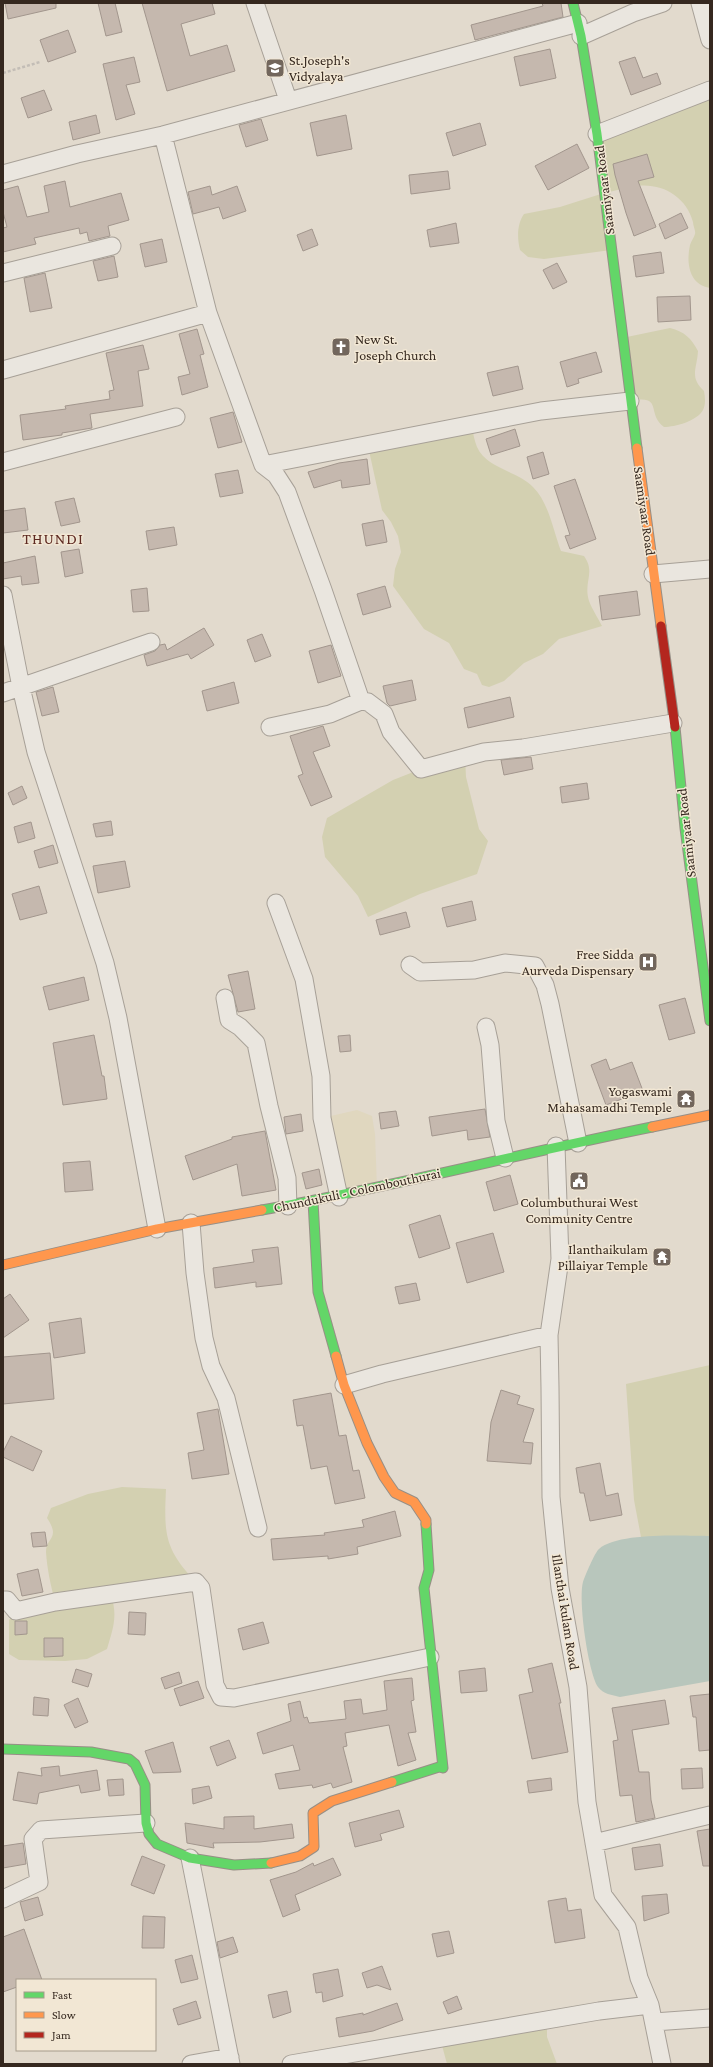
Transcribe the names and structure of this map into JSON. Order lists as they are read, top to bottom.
{
  "streets": {
    "street": ["Saamiyaar Road", "Chundukuli - Colombouthurai", "Illanthai kulam Road"]
  },
  "crossings": [
    ["Chundukuli - Colombouthurai", "Illanthai kulam Road"]
  ],
  "districts": ["THUNDI"],
  "places": {
    "school or university": ["St.Joseph's Vidyalaya"],
    "church": ["New St. Joseph Church"],
    "hospital": ["Free Sidda Aurveda Dispensary"],
    "temple": ["Yogaswami Mahasamadhi Temple", "Ilanthaikulam Pillaiyar Temple"],
    "public building": ["Columbuthurai West Community Centre"]
  },
  "legend": ["Fast", "Slow", "Jam"]
}
